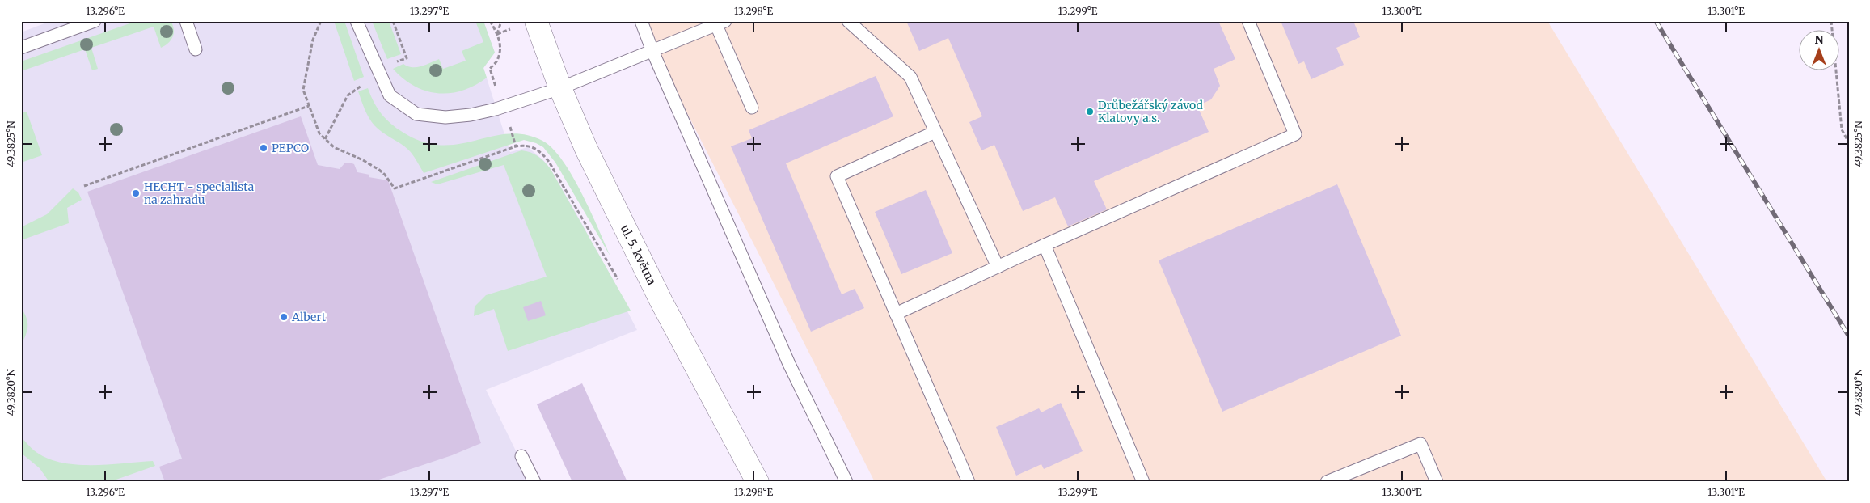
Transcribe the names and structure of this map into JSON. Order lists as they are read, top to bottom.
{
  "streets": {
    "street": ["ul. 5. května"]
  },
  "places": [
    "Drůbežářský závod Klatovy a.s.",
    "PEPCO",
    "HECHT - specialista na zahradu",
    "Albert"
  ],
  "north": "top",
  "coordinates": [
    "13.296°E",
    "13.297°E",
    "13.298°E",
    "13.299°E",
    "13.300°E",
    "13.301°E",
    "49.3825°N",
    "49.3820°N"
  ]
}
